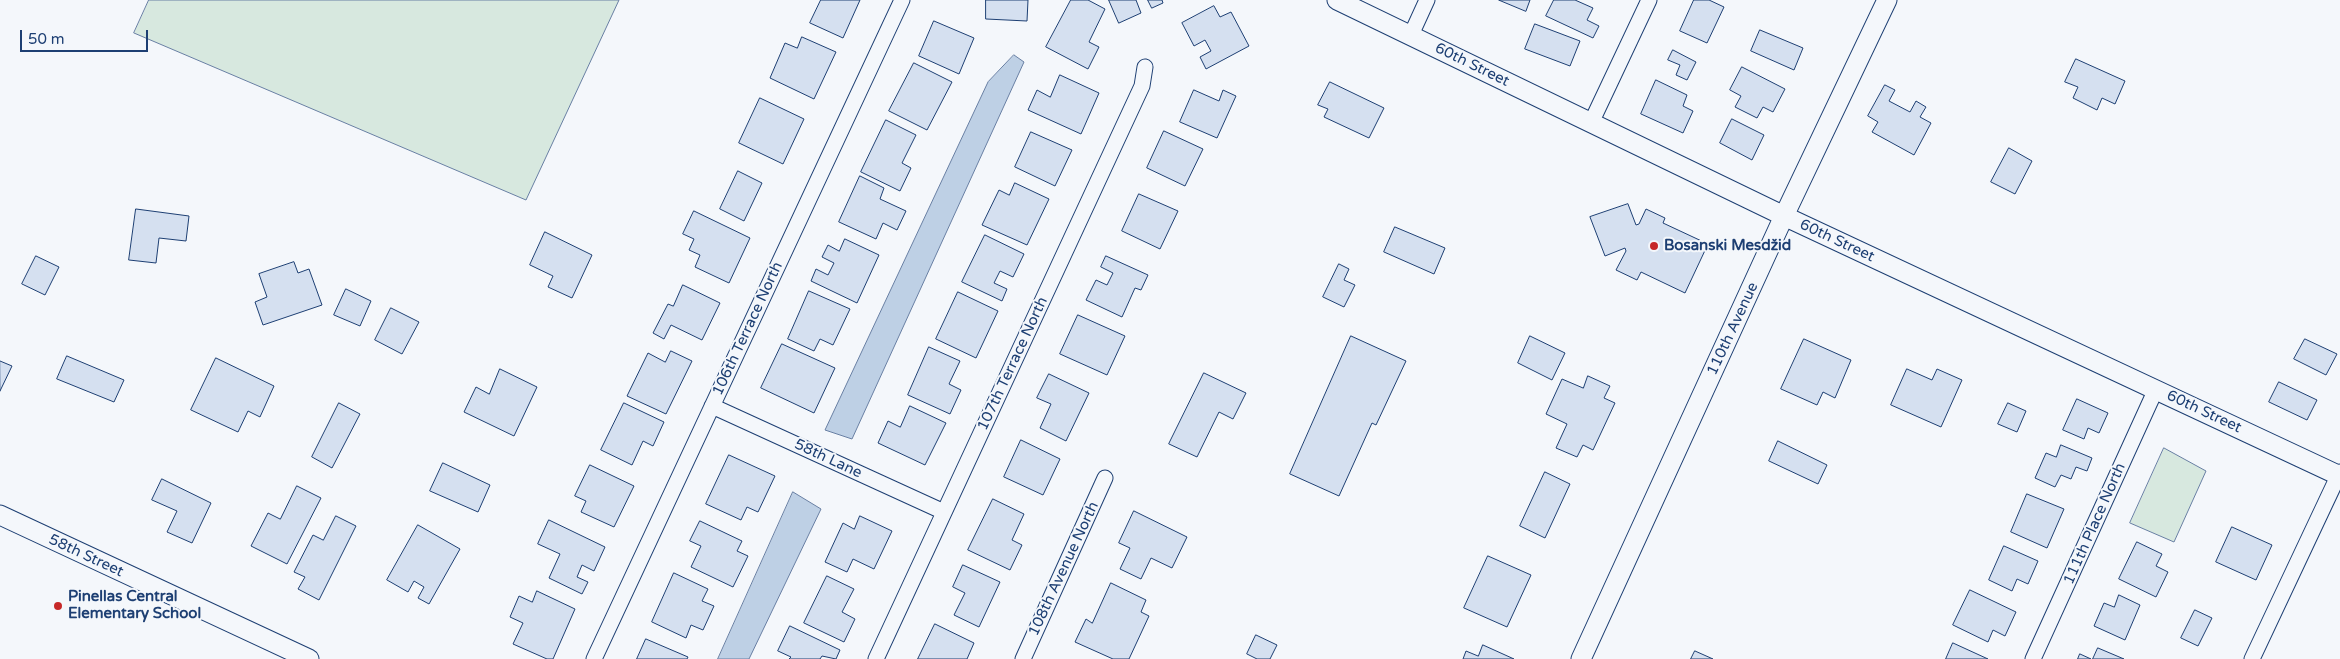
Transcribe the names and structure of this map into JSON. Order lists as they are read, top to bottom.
{
  "streets": {
    "street": [
      "60th Street",
      "106th Terrace North",
      "110th Avenue",
      "107th Terrace North",
      "58th Lane",
      "111th Place North",
      "58th Street",
      "108th Avenue North"
    ]
  },
  "crossings": [
    ["60th Street", "110th Avenue"],
    ["60th Street", "111th Place North"],
    ["106th Terrace North", "58th Lane"],
    ["107th Terrace North", "58th Lane"]
  ],
  "places": ["Bosanski Mesdžid", "Pinellas Central Elementary School"],
  "scale_bar": "50 m"
}
